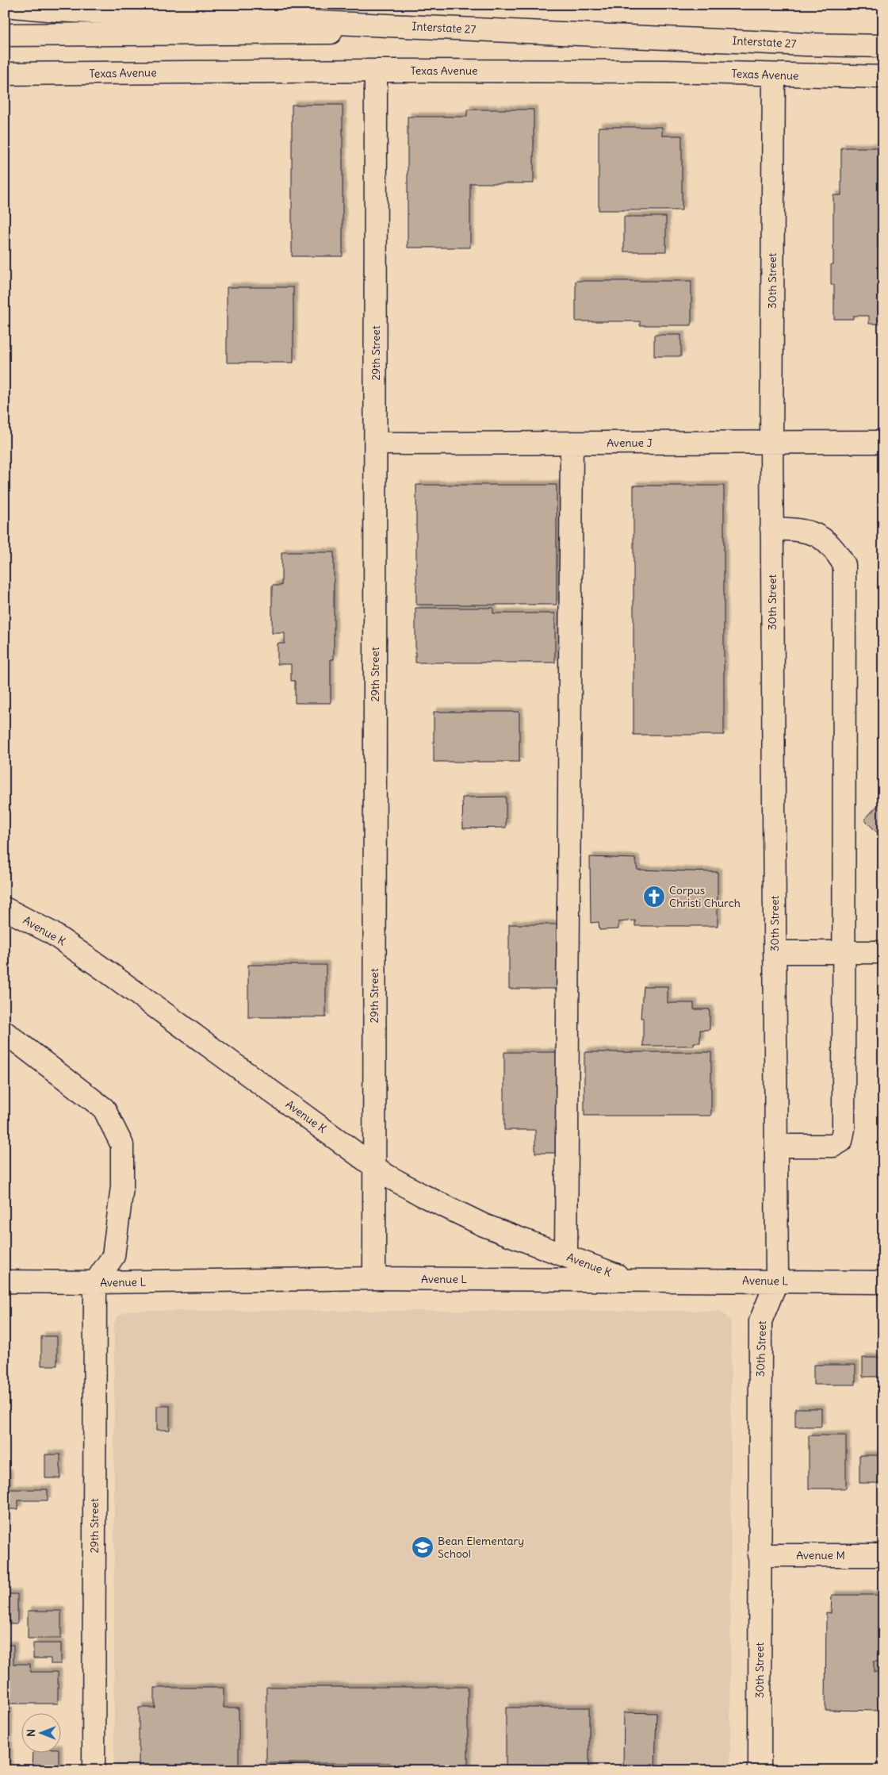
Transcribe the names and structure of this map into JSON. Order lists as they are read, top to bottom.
{
  "streets": {
    "street": [
      "Interstate 27",
      "Texas Avenue",
      "30th Street",
      "29th Street",
      "Avenue J",
      "Avenue K",
      "Avenue L",
      "Avenue M"
    ]
  },
  "crossings": [
    ["Texas Avenue", "30th Street"],
    ["Texas Avenue", "29th Street"],
    ["30th Street", "Avenue J"],
    ["30th Street", "Avenue L"],
    ["30th Street", "Avenue M"],
    ["29th Street", "Avenue J"],
    ["29th Street", "Avenue K"],
    ["29th Street", "Avenue L"],
    ["Avenue K", "Avenue L"]
  ],
  "places": {
    "church": ["Corpus Christi Church"],
    "school or university": ["Bean Elementary School"]
  },
  "north": "left"
}
